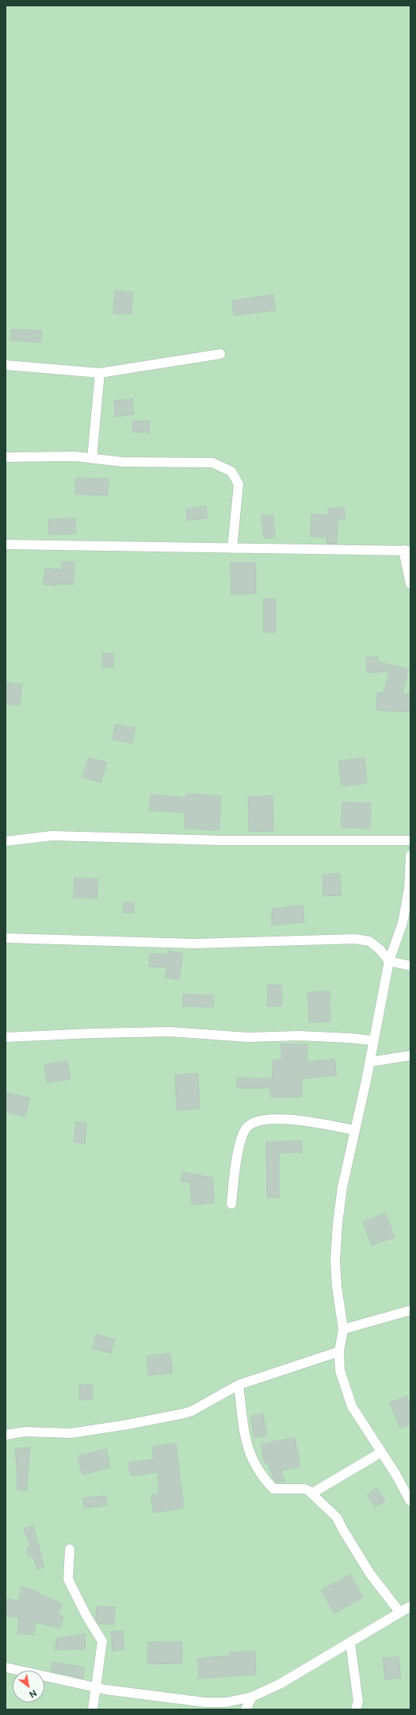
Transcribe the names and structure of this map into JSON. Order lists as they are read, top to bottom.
{
  "north": "bottom right"
}
